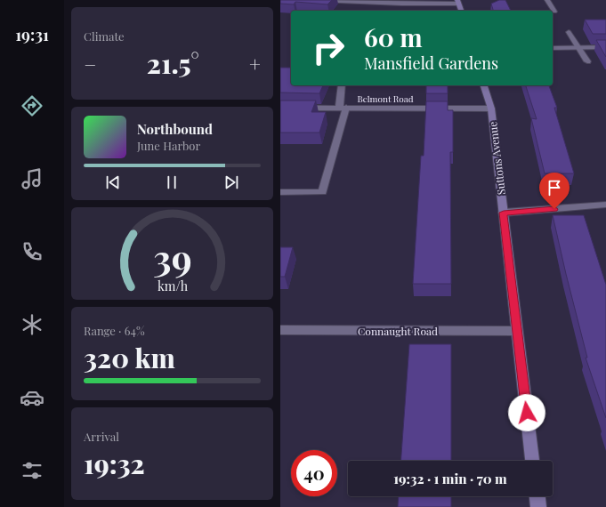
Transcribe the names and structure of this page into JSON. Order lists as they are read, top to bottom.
{
  "streets": {
    "street": ["Belmont Road", "Suttons Avenue", "Connaught Road"]
  },
  "crossings": [
    ["Belmont Road", "Suttons Avenue"],
    ["Suttons Avenue", "Connaught Road"]
  ],
  "page": {
    "tabs": "19:31",
    "tile": [
      "Climate",
      ["Range · 64%", "320 km"],
      ["Arrival", "19:32"]
    ],
    "turn": ["60 m", "Mansfield Gardens"],
    "heat": ["−", "21.5°", "+"],
    "song": ["Northbound", "June Harbor"],
    "limit": "40",
    "trip": "19:32 · 1 min · 70 m",
    "gauge": ["39", "km/h"]
  }
}
